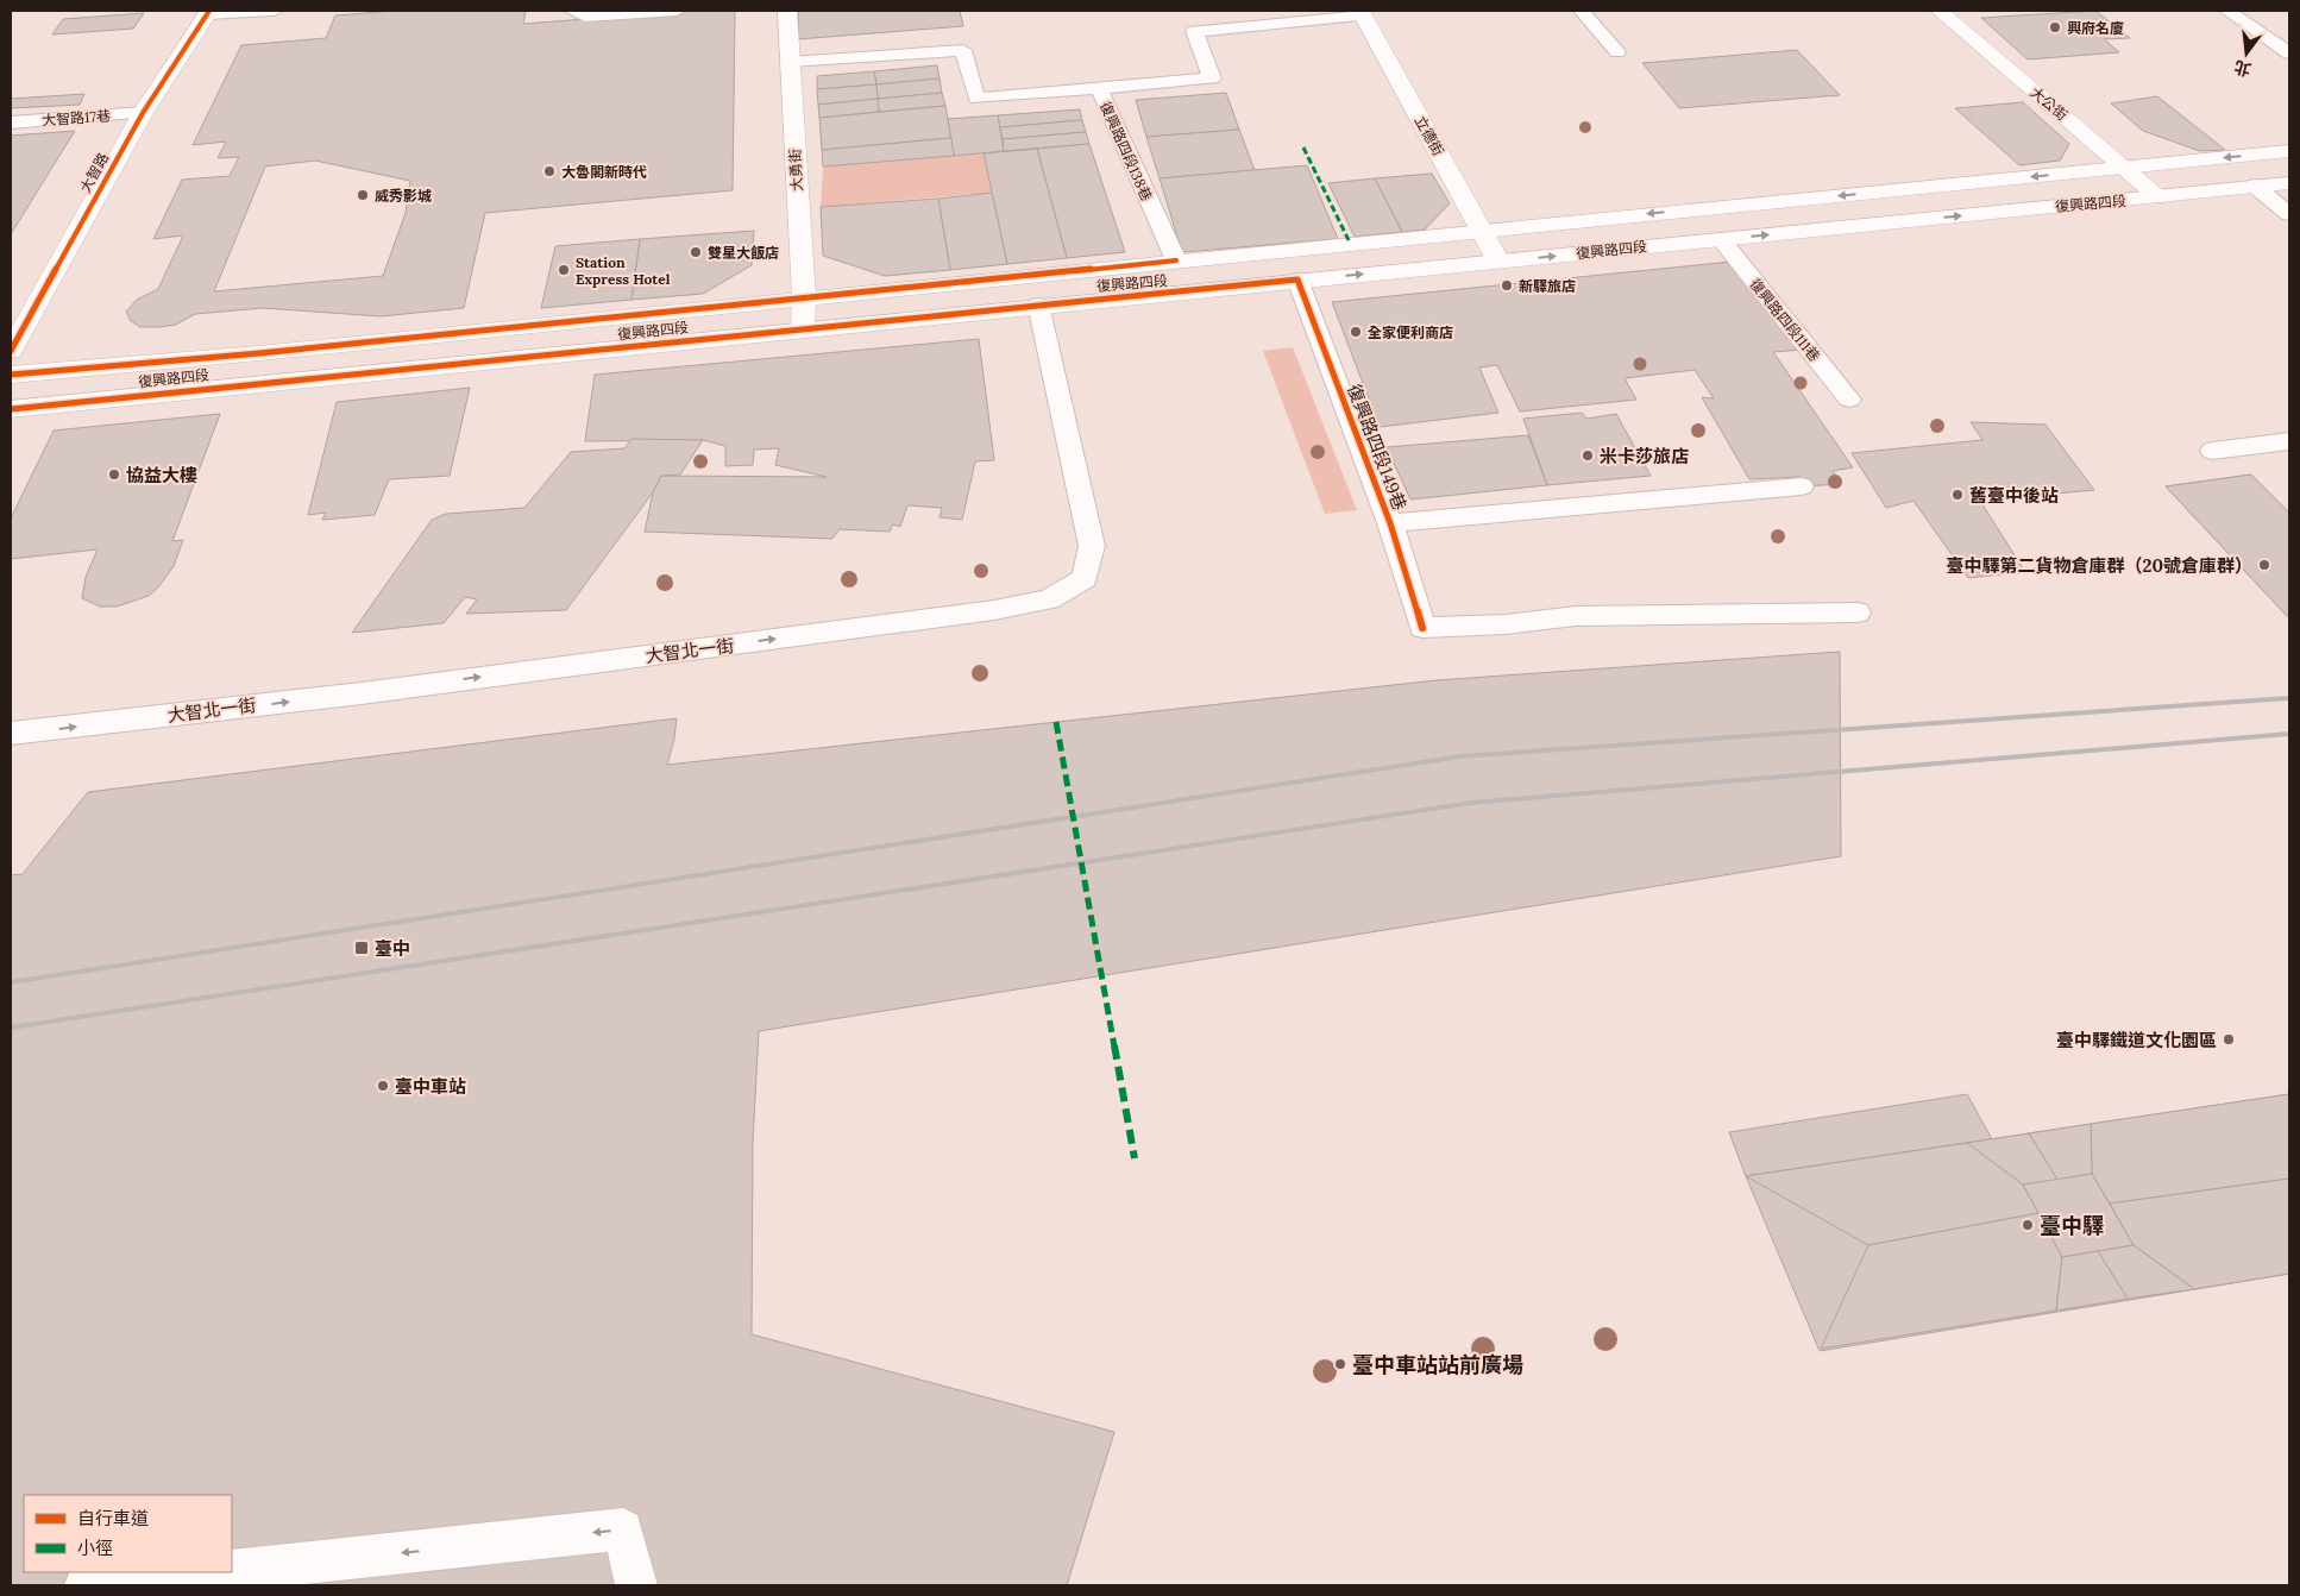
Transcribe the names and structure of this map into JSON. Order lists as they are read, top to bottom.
{
  "streets": {
    "main road": [
      "大公街",
      "立德街",
      "大勇街",
      "大智路",
      "復興路四段"
    ],
    "lane": [
      "大智路17巷",
      "復興路四段138巷",
      "復興路四段111巷",
      "復興路四段149巷",
      "大智北一街"
    ]
  },
  "crossings": [
    ["大公街", "復興路四段"],
    ["大智路17巷", "大智路"],
    ["立德街", "復興路四段"],
    ["復興路四段138巷", "大勇街"],
    ["復興路四段138巷", "復興路四段"],
    ["大勇街", "復興路四段"],
    ["復興路四段", "復興路四段111巷"],
    ["復興路四段", "復興路四段149巷"],
    ["復興路四段", "大智北一街"]
  ],
  "one_way": ["大智北一街"],
  "places": {
    "other": [
      "興府名廈",
      "大魯閣新時代",
      "威秀影城",
      "雙星大飯店",
      "Station Express Hotel",
      "新驛旅店",
      "全家便利商店",
      "米卡莎旅店",
      "協益大樓",
      "舊臺中後站",
      "臺中驛第二貨物倉庫群（20號倉庫群）",
      "臺中驛鐵道文化園區",
      "臺中車站",
      "臺中驛",
      "臺中車站站前廣場"
    ],
    "transit": ["臺中"]
  },
  "legend": ["自行車道", "小徑"],
  "north": "bottom"
}
